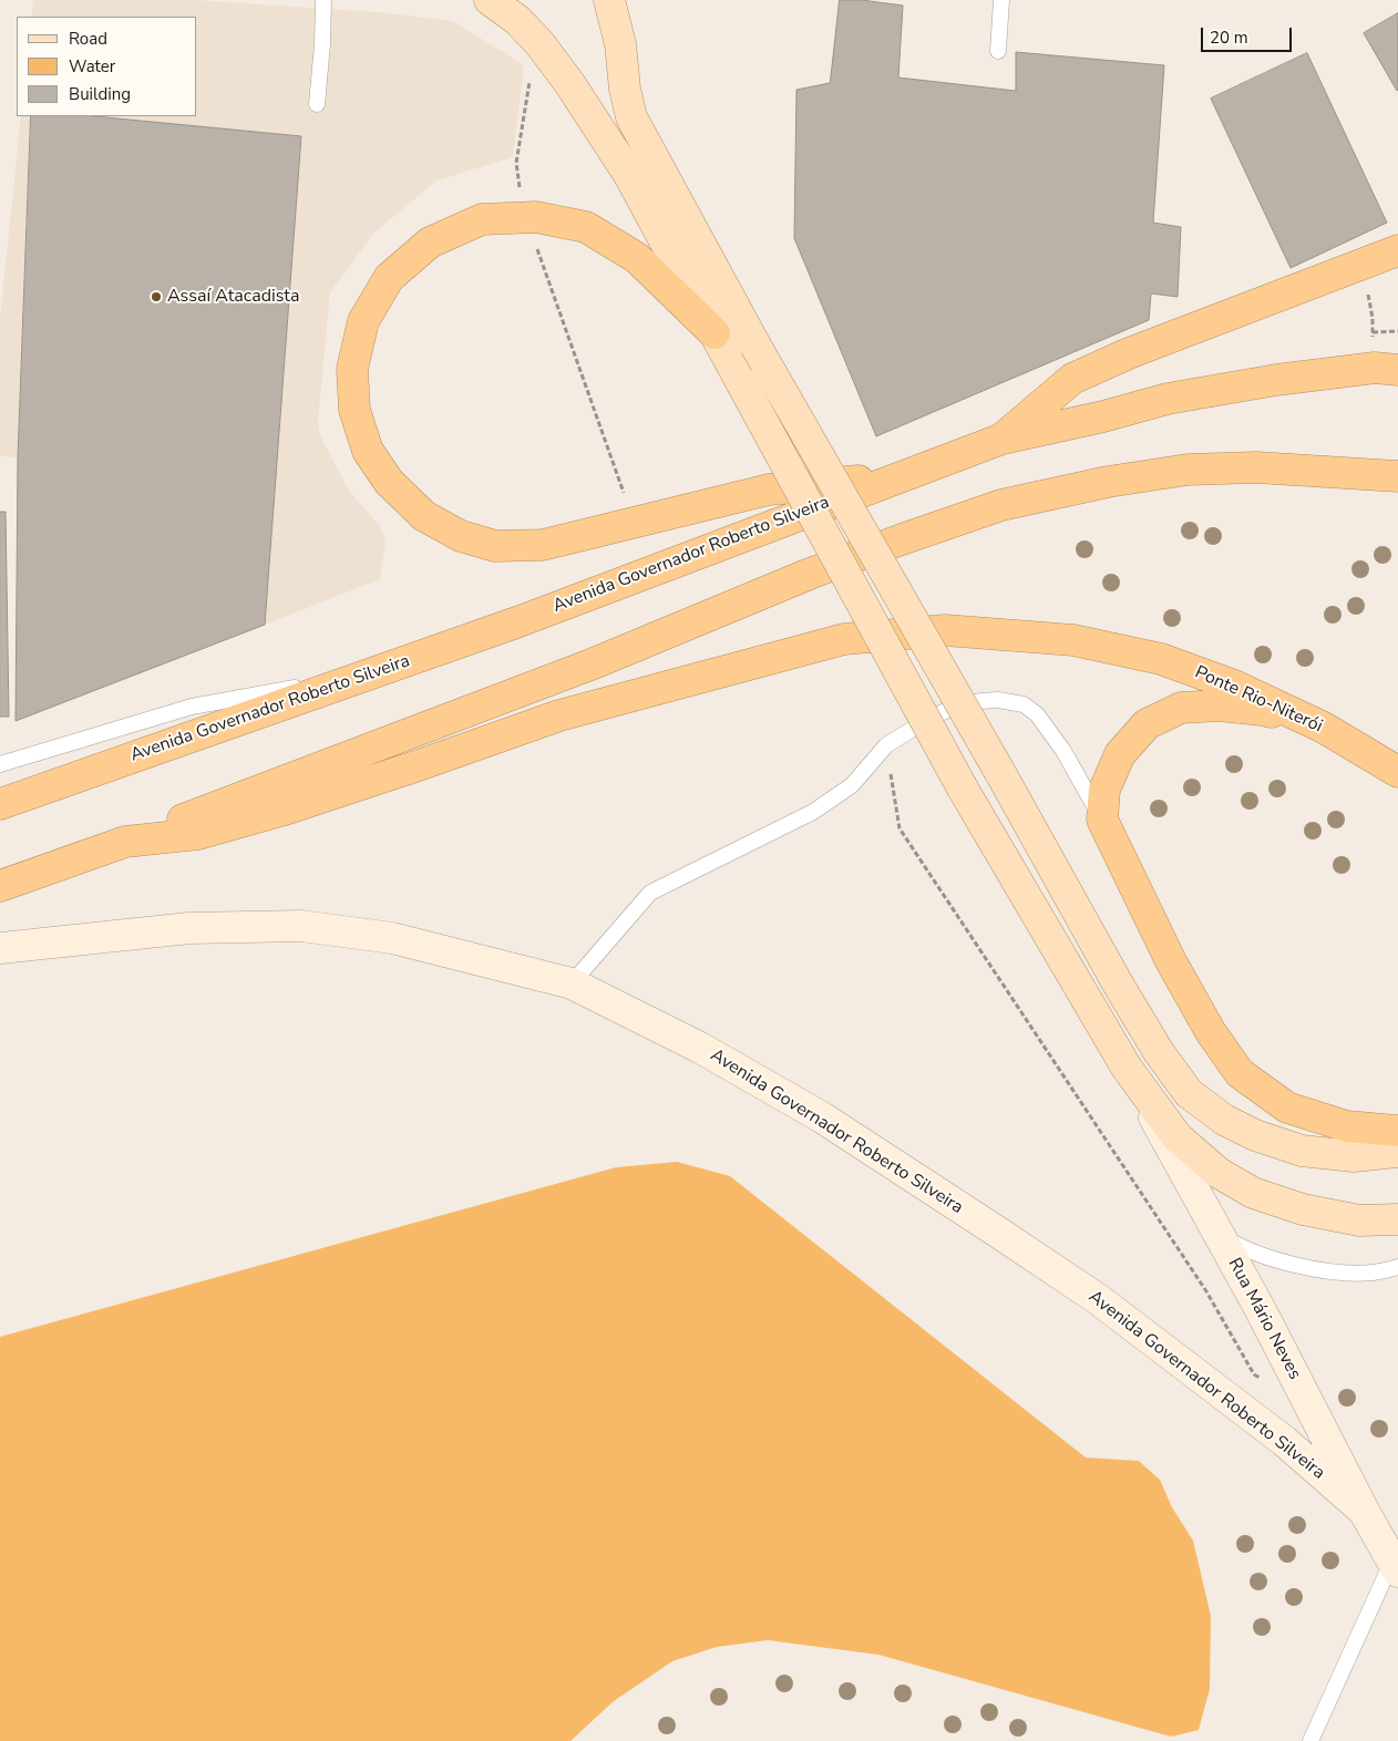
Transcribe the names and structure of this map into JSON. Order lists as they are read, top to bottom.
{
  "streets": {
    "highway": ["Avenida Governador Roberto Silveira", "Ponte Rio-Niterói"],
    "street": ["Rua Mário Neves"]
  },
  "crossings": [
    ["Avenida Governador Roberto Silveira", "Rua Mário Neves"]
  ],
  "places": ["Assaí Atacadista"],
  "legend": ["Road", "Water", "Building"],
  "scale_bar": "20 m"
}
